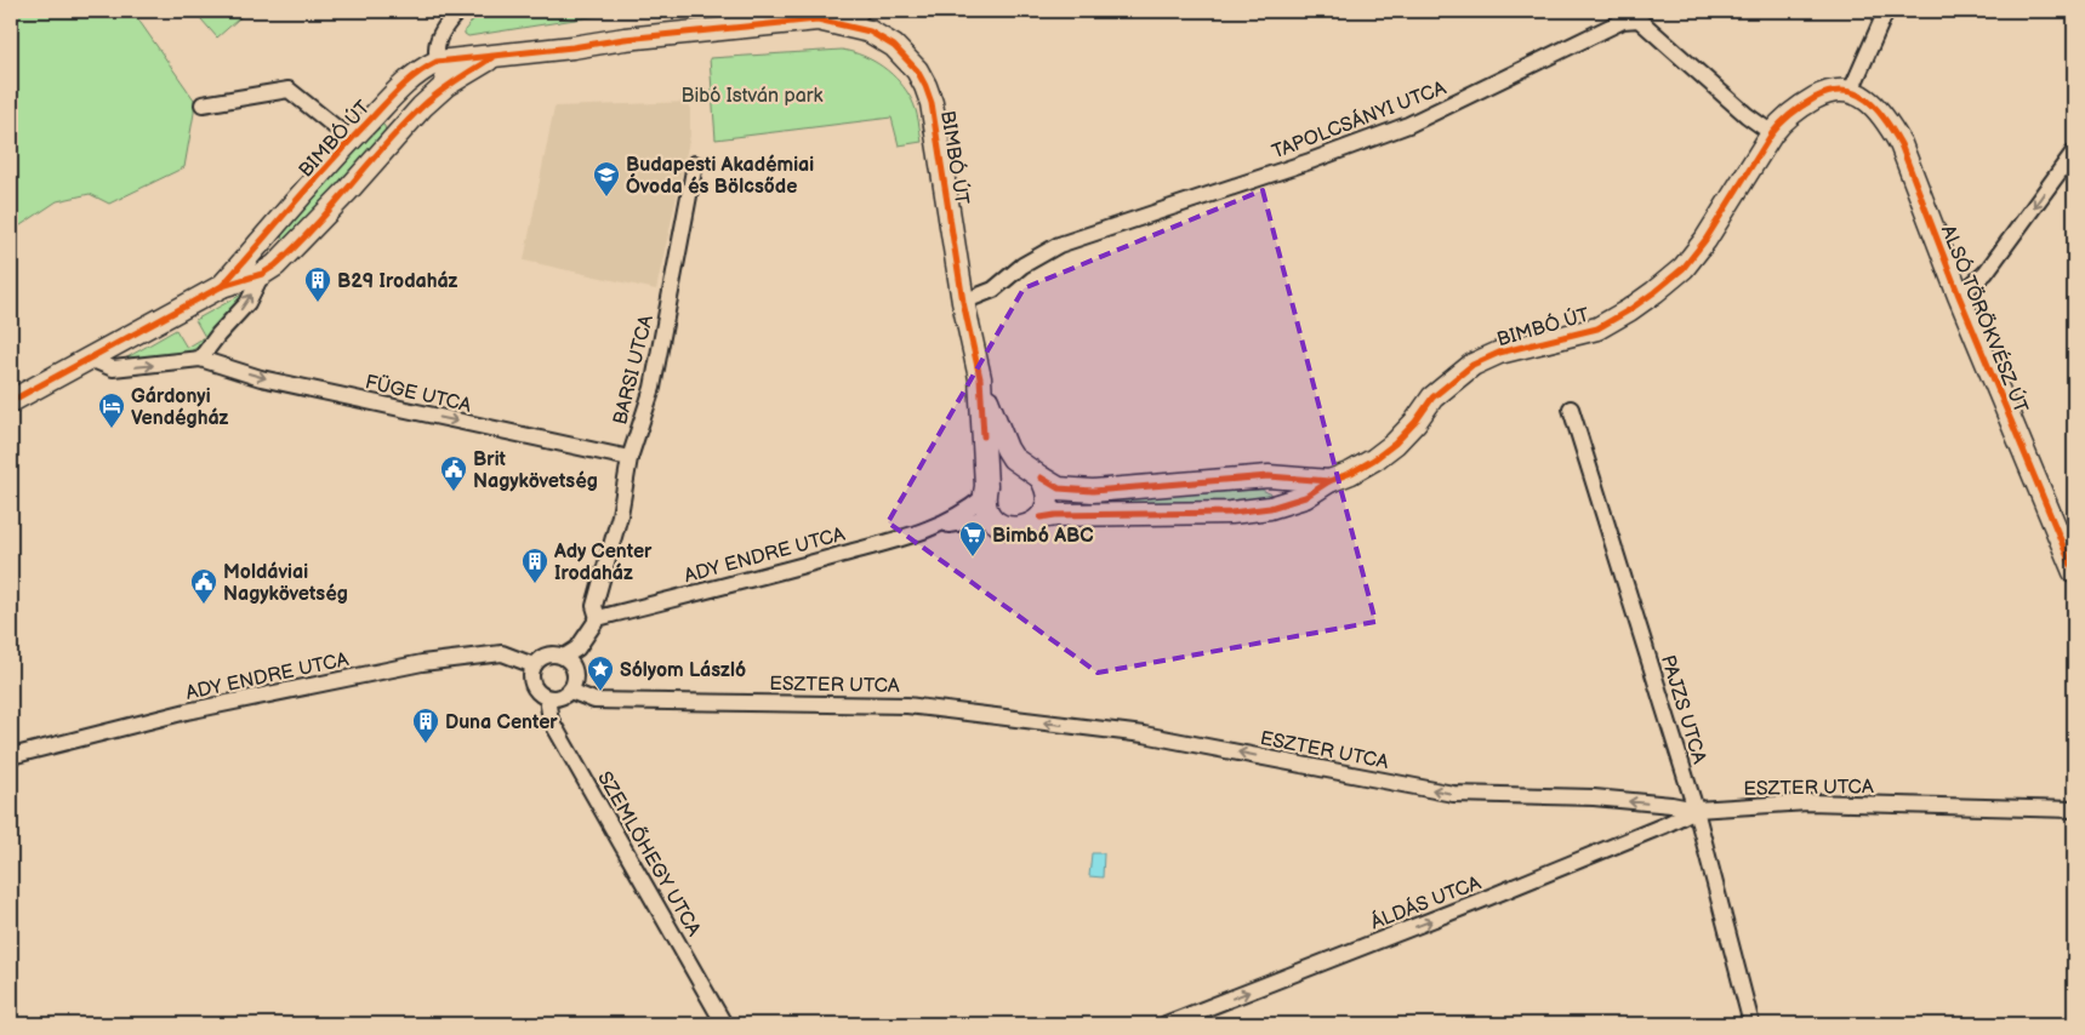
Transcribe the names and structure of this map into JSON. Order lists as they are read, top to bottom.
{
  "streets": {
    "street": [
      "TAPOLCSÁNYI UTCA",
      "BIMBÓ ÚT",
      "ALSÓ TÖRÖKVÉSZ ÚT",
      "BARSI UTCA",
      "FÜGE UTCA",
      "ADY ENDRE UTCA",
      "ESZTER UTCA",
      "PAJZS UTCA",
      "SZEMLŐHEGY UTCA",
      "ÁLDÁS UTCA"
    ]
  },
  "crossings": [
    ["TAPOLCSÁNYI UTCA", "BIMBÓ ÚT"],
    ["BIMBÓ ÚT", "ALSÓ TÖRÖKVÉSZ ÚT"],
    ["BIMBÓ ÚT", "FÜGE UTCA"],
    ["BIMBÓ ÚT", "ADY ENDRE UTCA"],
    ["BARSI UTCA", "FÜGE UTCA"],
    ["BARSI UTCA", "ADY ENDRE UTCA"],
    ["ADY ENDRE UTCA", "ESZTER UTCA"],
    ["ADY ENDRE UTCA", "SZEMLŐHEGY UTCA"],
    ["ESZTER UTCA", "PAJZS UTCA"],
    ["ESZTER UTCA", "SZEMLŐHEGY UTCA"],
    ["ESZTER UTCA", "ÁLDÁS UTCA"],
    ["PAJZS UTCA", "ÁLDÁS UTCA"]
  ],
  "one_way": ["FÜGE UTCA", "ESZTER UTCA", "ÁLDÁS UTCA"],
  "parks": ["Bibó István park"],
  "places": {
    "school or university": ["Budapesti Akadémiai Óvoda és Bölcsőde"],
    "building": ["B29 Irodaház", "Ady Center Irodaház", "Duna Center"],
    "hotel": ["Gárdonyi Vendégház"],
    "public building": ["Brit Nagykövetség", "Moldáviai Nagykövetség"],
    "supermarket": ["Bimbó ABC"],
    "place": ["Sólyom László"]
  }
}
